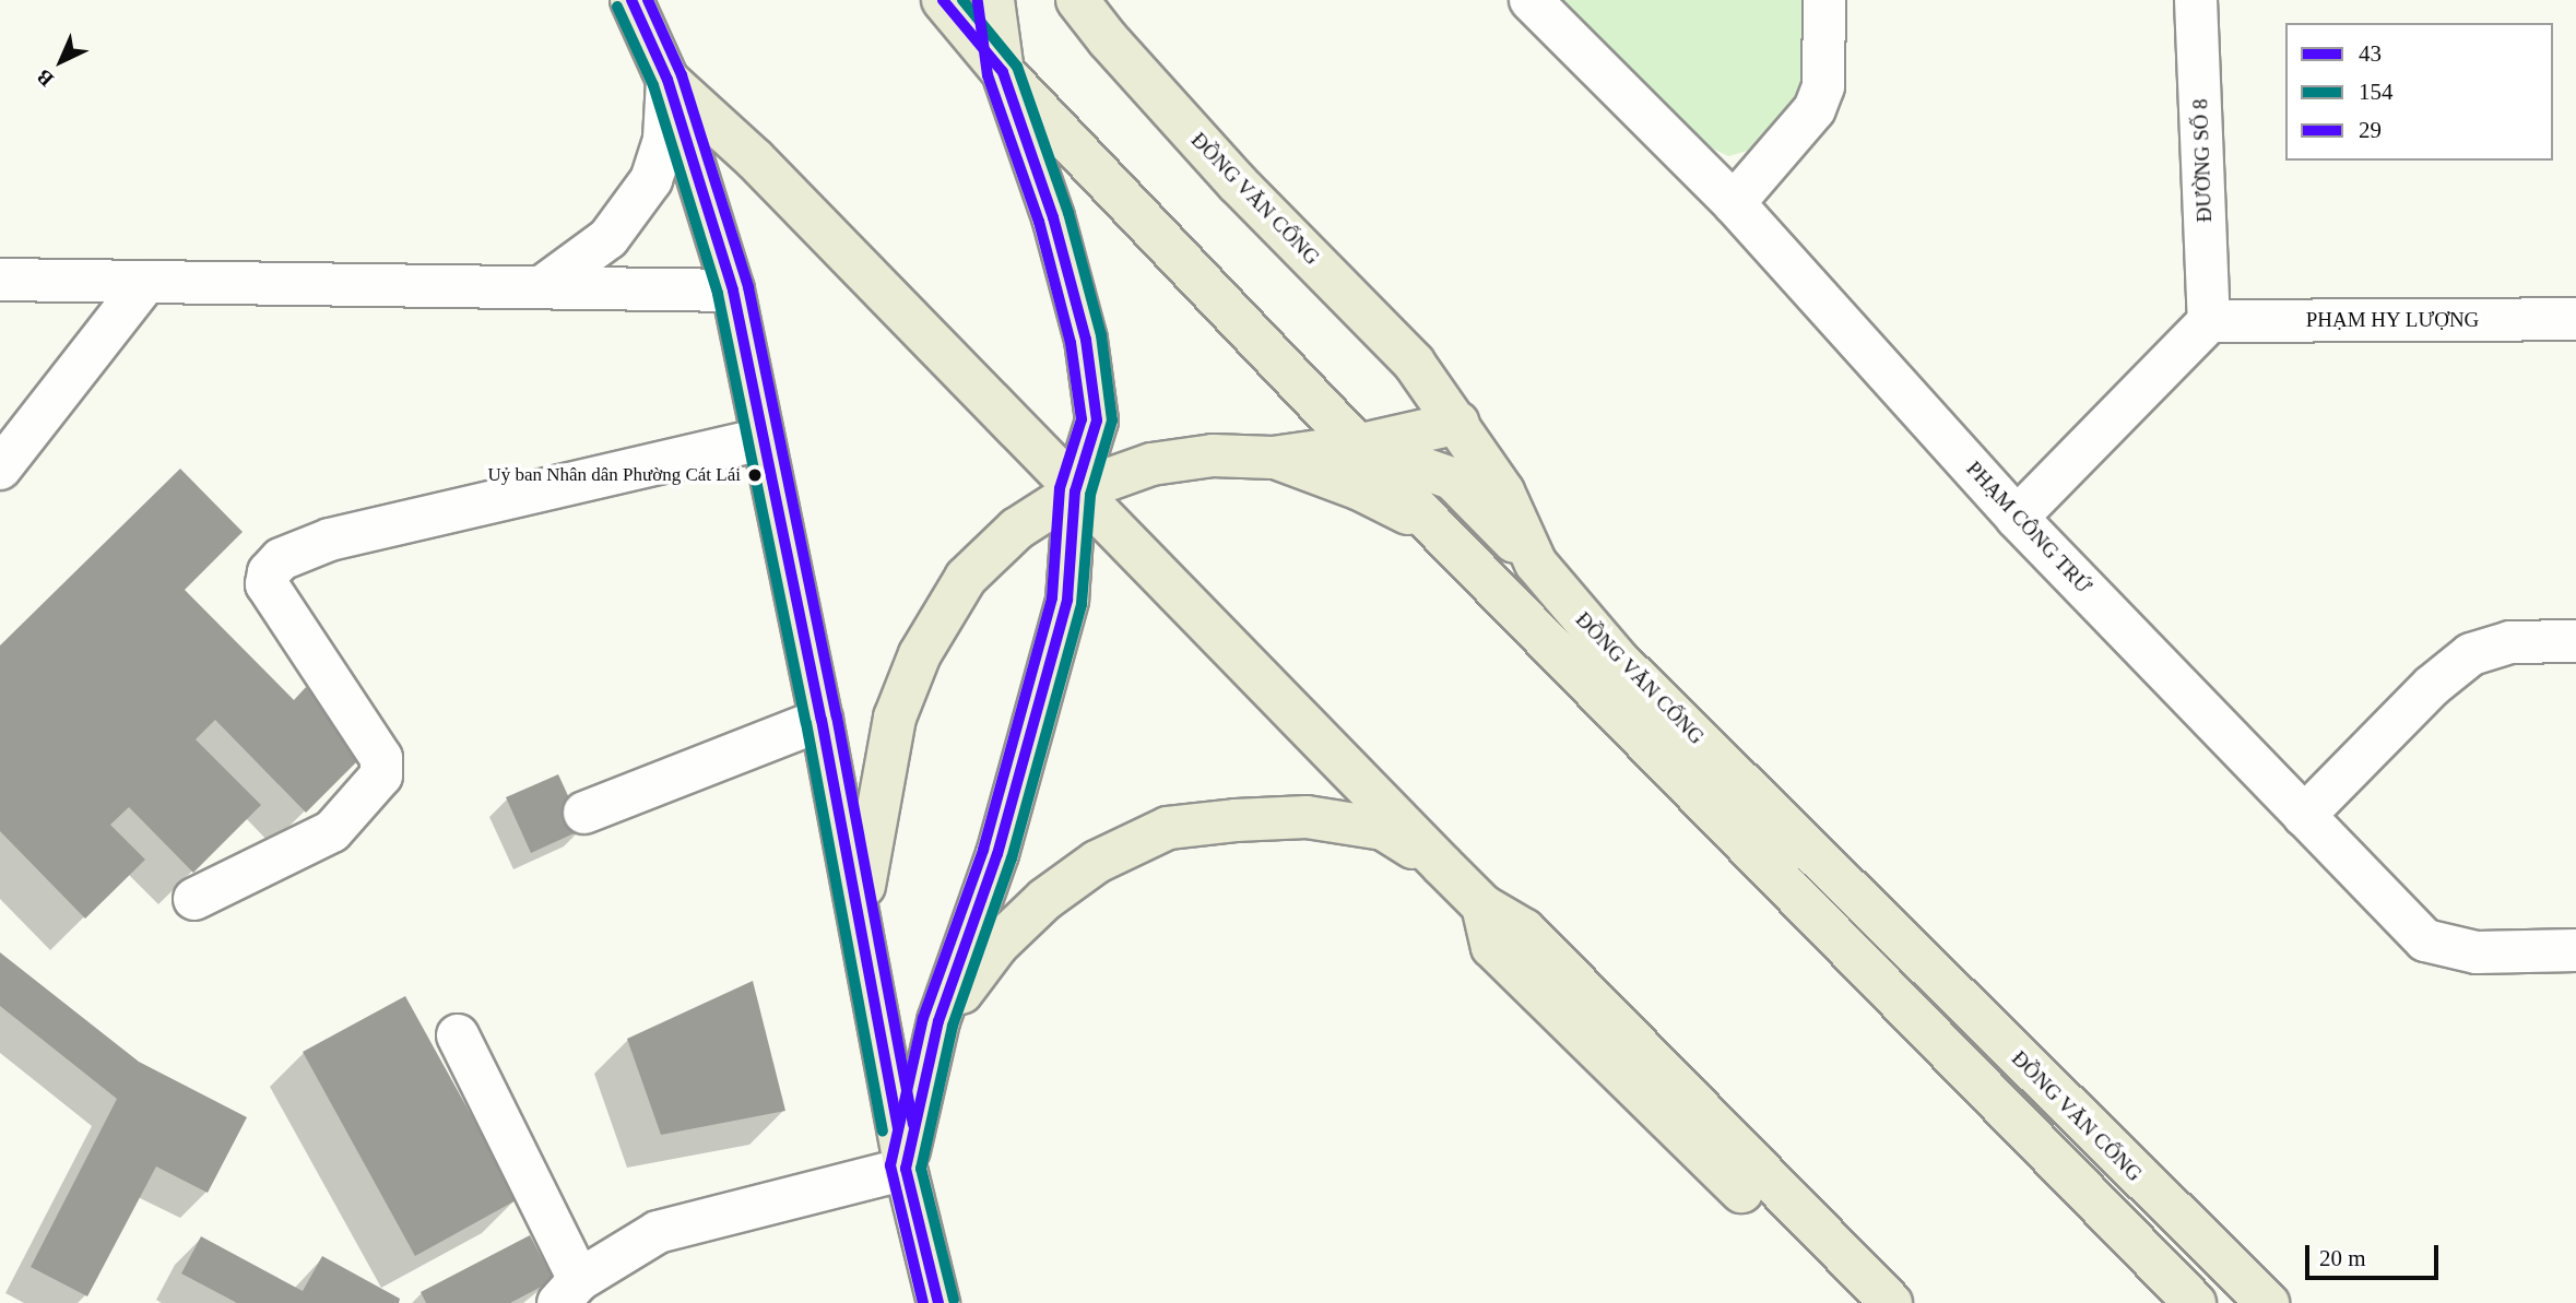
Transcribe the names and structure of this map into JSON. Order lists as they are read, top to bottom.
{
  "streets": {
    "main road": ["ĐỒNG VĂN CỐNG"],
    "street": ["ĐƯỜNG SỐ 8", "PHẠM HY LƯỢNG", "PHẠM CÔNG TRỨ"]
  },
  "crossings": [
    ["ĐƯỜNG SỐ 8", "PHẠM HY LƯỢNG"]
  ],
  "places": ["Uỷ ban Nhân dân Phường Cát Lái"],
  "lines": ["transit line 43", "transit line 154", "transit line 29"],
  "legend": ["43", "154", "29"],
  "scale_bar": "20 m",
  "north": "bottom left"
}
